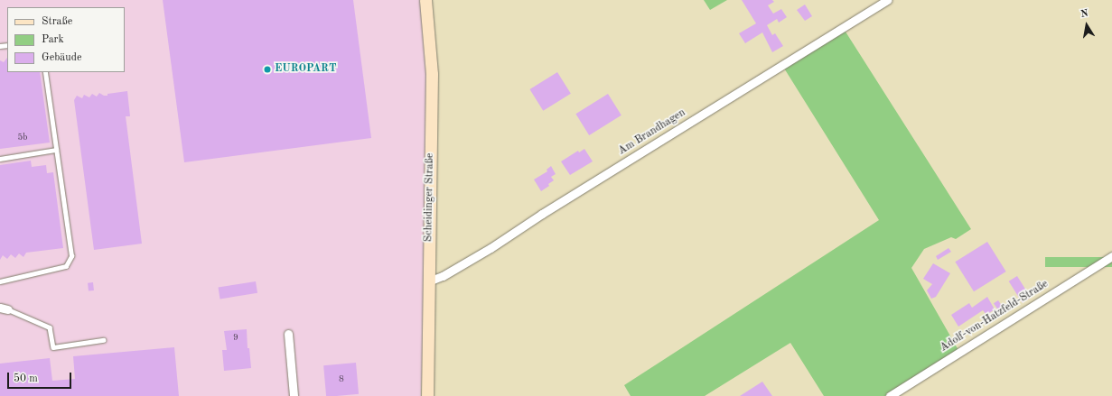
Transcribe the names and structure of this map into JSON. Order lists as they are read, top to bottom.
{
  "streets": {
    "main road": ["Scheidinger Straße"],
    "street": ["Am Brandhagen", "Adolf-von-Hatzfeld-Straße"]
  },
  "crossings": [
    ["Am Brandhagen", "Scheidinger Straße"]
  ],
  "places": ["EUROPART"],
  "house_numbers": ["5b", "9", "8"],
  "legend": ["Straße", "Park", "Gebäude"],
  "scale_bar": "50 m",
  "north": "top"
}
